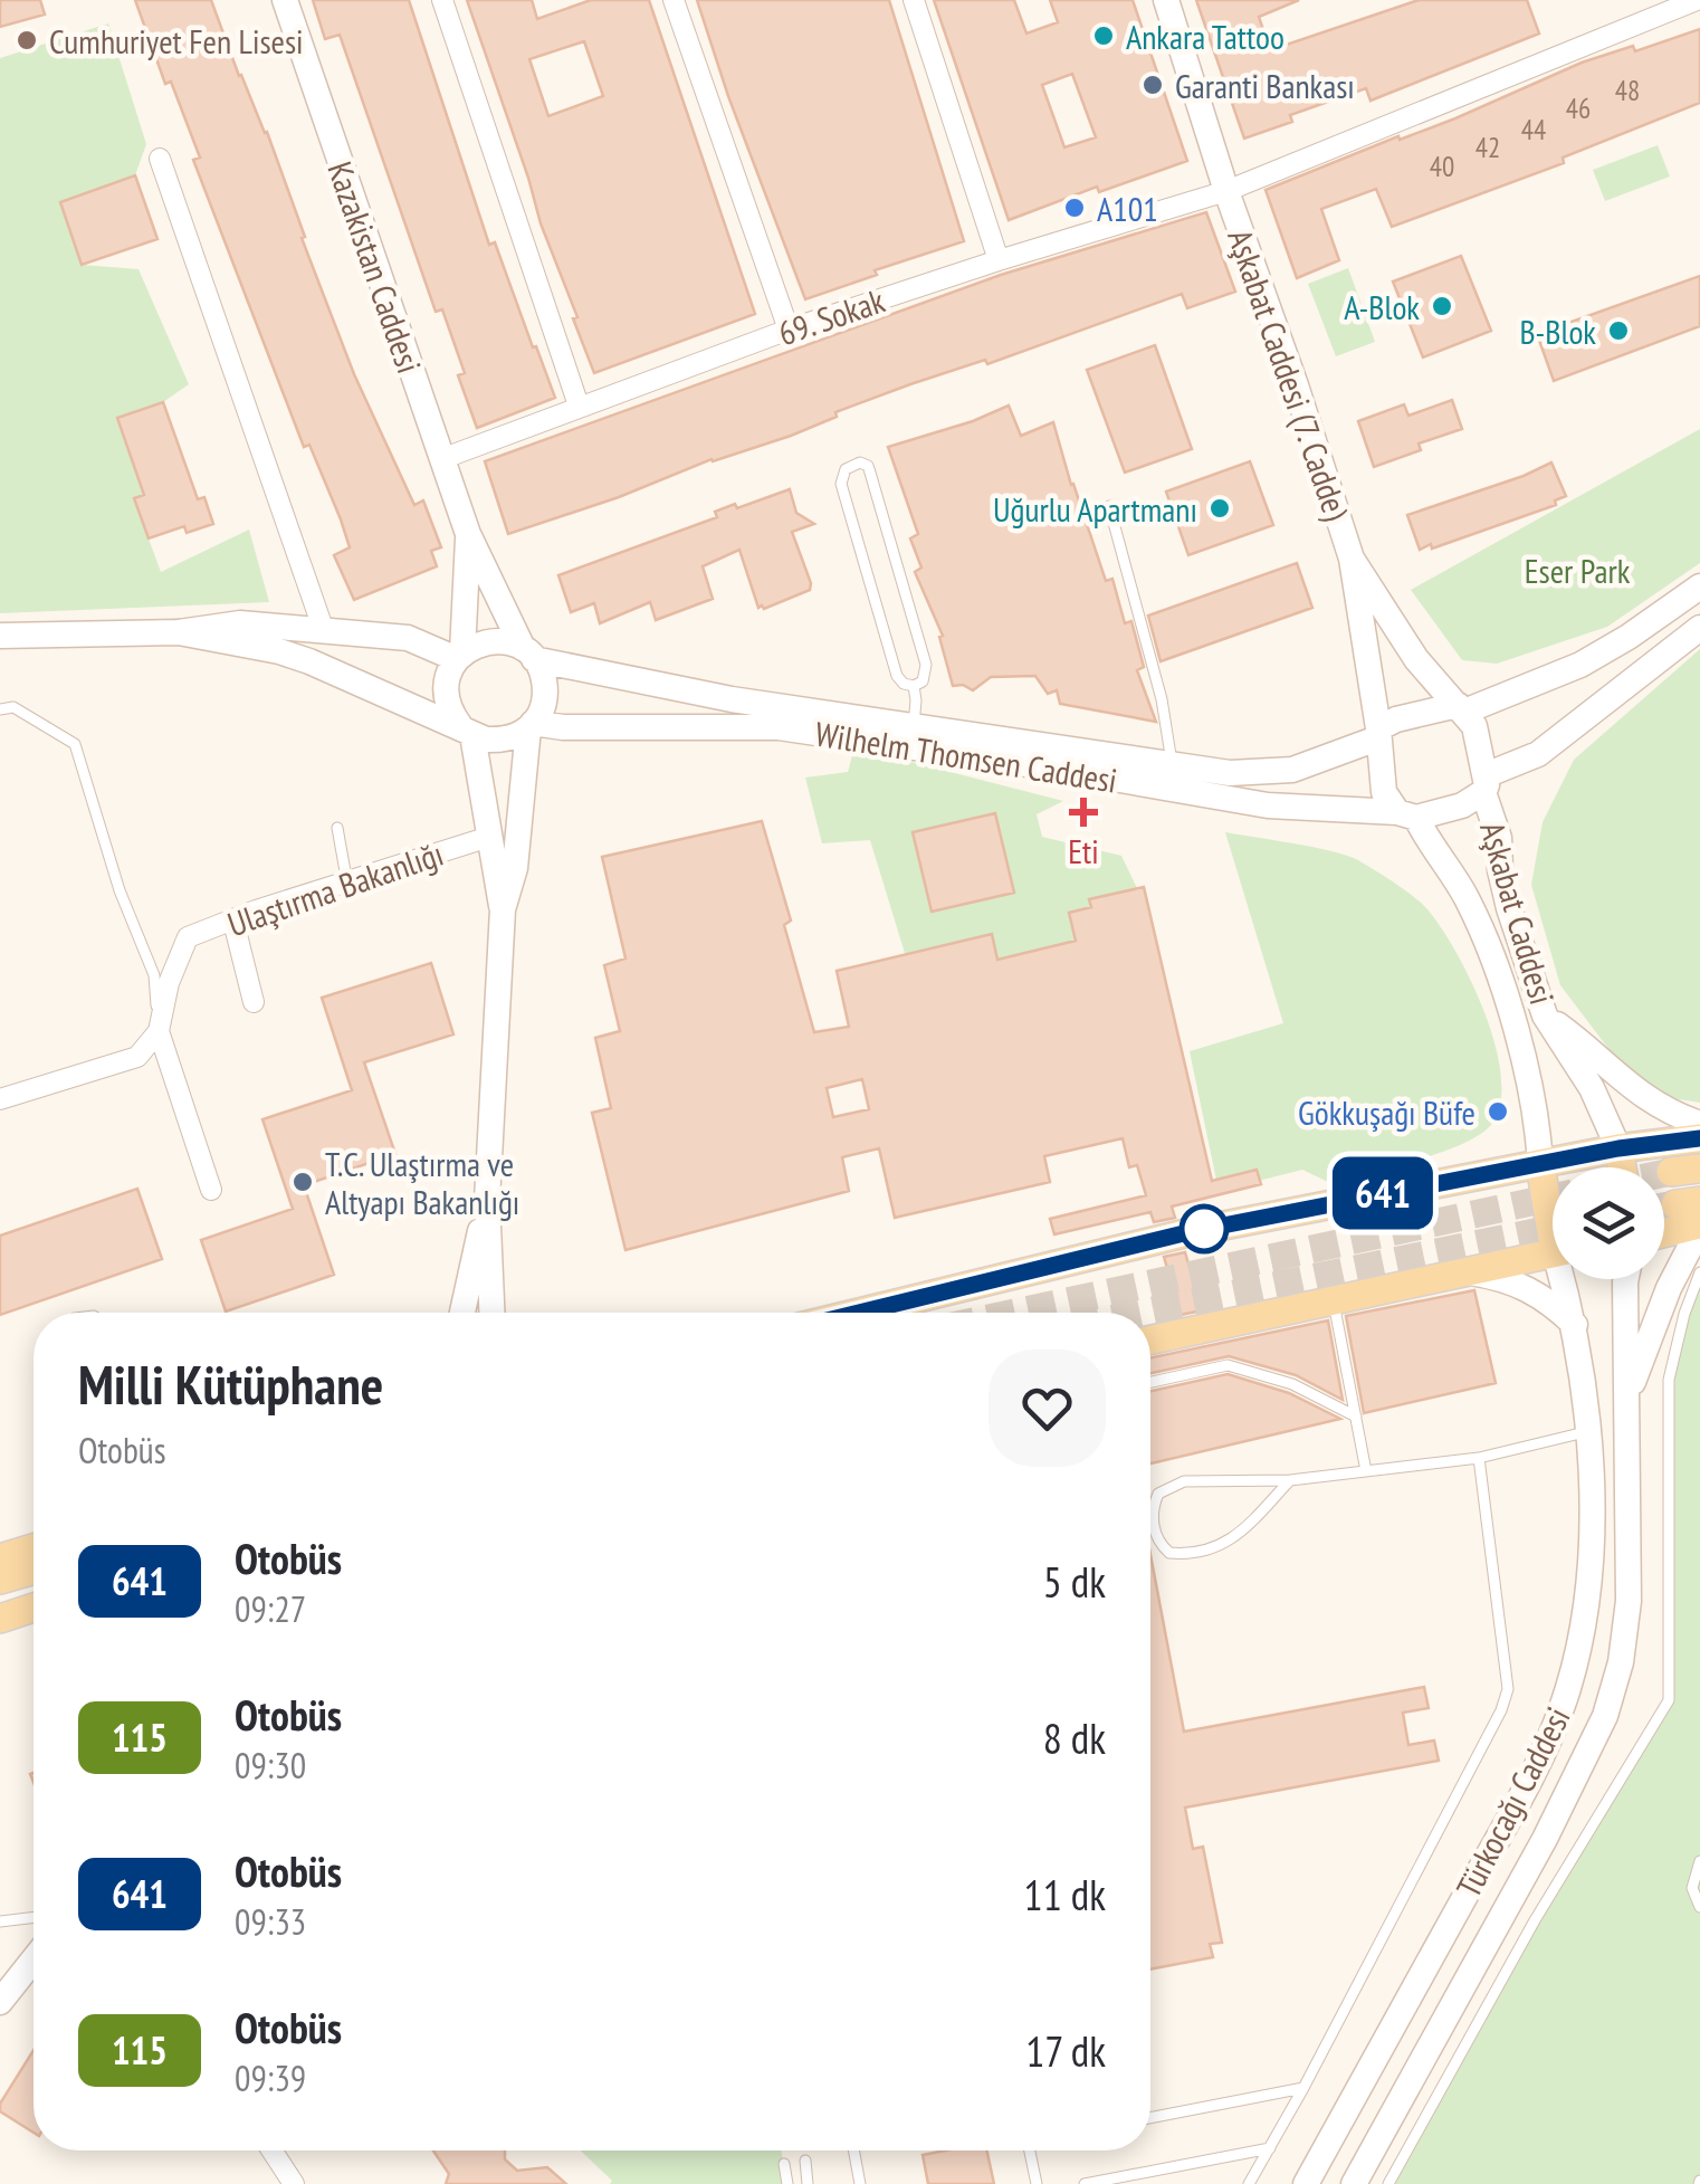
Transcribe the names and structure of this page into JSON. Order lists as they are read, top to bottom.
{
  "streets": {
    "main road": [
      "Kazakistan Caddesi",
      "Aşkabat Caddesi (7. Cadde)",
      "Wilhelm Thomsen Caddesi",
      "Aşkabat Caddesi",
      "Türkocağı Caddesi"
    ],
    "street": ["69. Sokak", "Ulaştırma Bakanlığı"]
  },
  "crossings": [
    ["Kazakistan Caddesi", "69. Sokak"],
    ["Kazakistan Caddesi", "Wilhelm Thomsen Caddesi"],
    ["69. Sokak", "Aşkabat Caddesi (7. Cadde)"],
    ["Wilhelm Thomsen Caddesi", "Aşkabat Caddesi"]
  ],
  "parks": ["Eser Park"],
  "places": {
    "other": [
      "Ankara Tattoo",
      "Cumhuriyet Fen Lisesi",
      "Garanti Bankası",
      "A101",
      "A-Blok",
      "B-Blok",
      "Uğurlu Apartmanı",
      "Gökkuşağı Büfe",
      "T.C. Ulaştırma ve Altyapı Bakanlığı"
    ],
    "health": ["Eti"]
  },
  "lines": ["bus line 641"],
  "house_numbers": [
    "48",
    "46",
    "44",
    "42",
    "40"
  ],
  "page": {
    "on_map": "641",
    "heading": ["Milli Kütüphane", "Otobüs"],
    "list": [
      {
        "mark": "641",
        "name": "Otobüs",
        "note": "09:27",
        "value": "5 dk"
      },
      {
        "mark": "115",
        "name": "Otobüs",
        "note": "09:30",
        "value": "8 dk"
      },
      {
        "mark": "641",
        "name": "Otobüs",
        "note": "09:33",
        "value": "11 dk"
      },
      {
        "mark": "115",
        "name": "Otobüs",
        "note": "09:39",
        "value": "17 dk"
      }
    ]
  }
}
